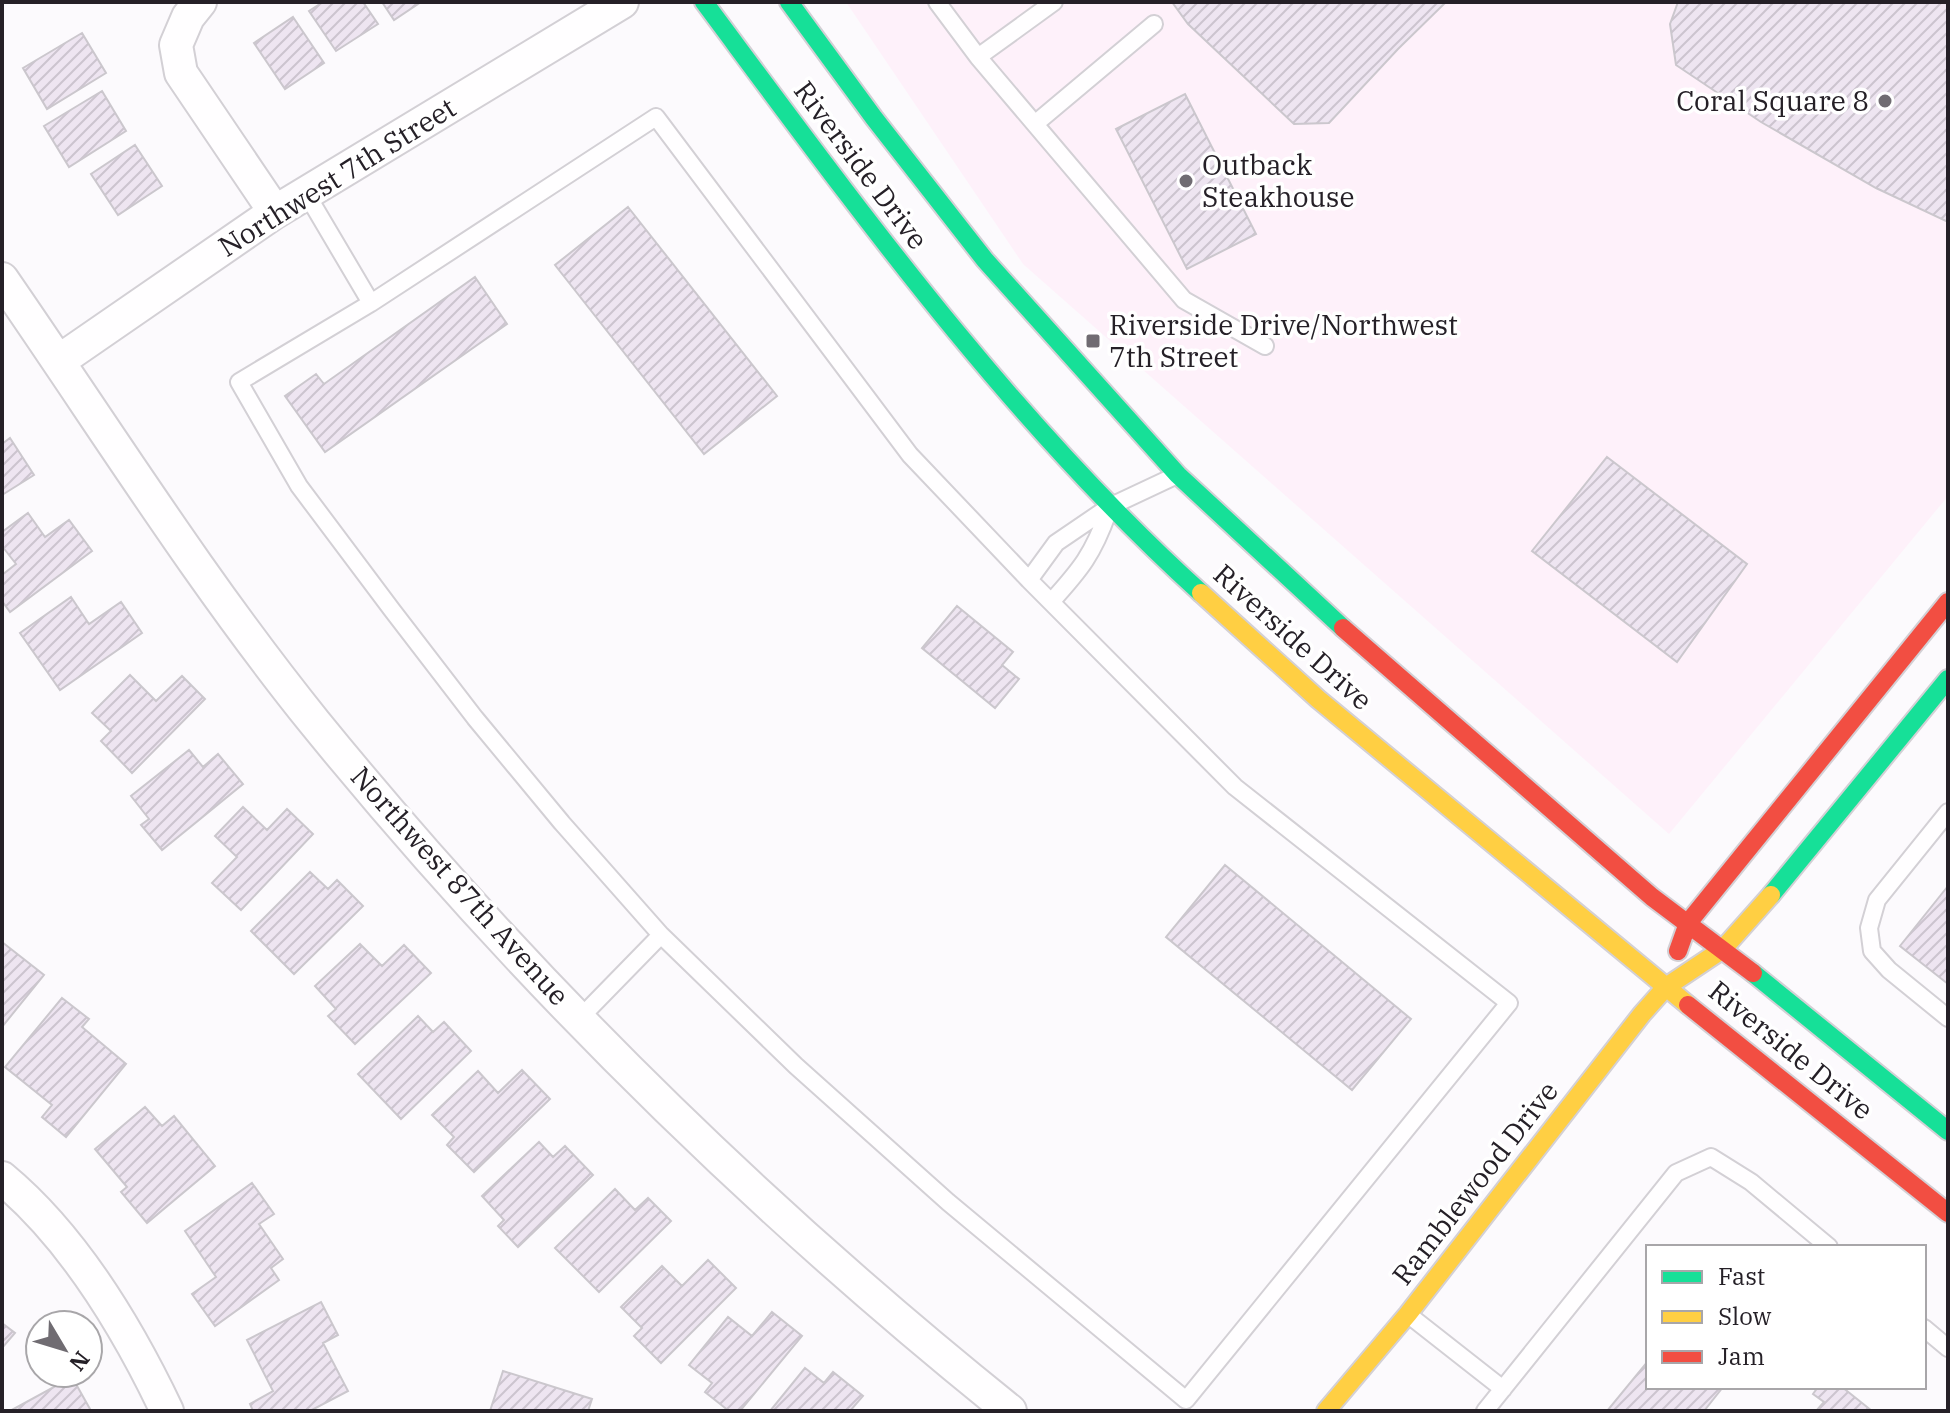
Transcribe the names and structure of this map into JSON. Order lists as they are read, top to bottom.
{
  "streets": {
    "street": [
      "Riverside Drive",
      "Northwest 7th Street",
      "Northwest 87th Avenue",
      "Ramblewood Drive"
    ]
  },
  "crossings": [
    ["Riverside Drive", "Ramblewood Drive"],
    ["Northwest 7th Street", "Northwest 87th Avenue"]
  ],
  "places": {
    "other": ["Coral Square 8", "Outback Steakhouse"],
    "transit": ["Riverside Drive/Northwest 7th Street"]
  },
  "legend": ["Fast", "Slow", "Jam"],
  "north": "bottom right"
}
